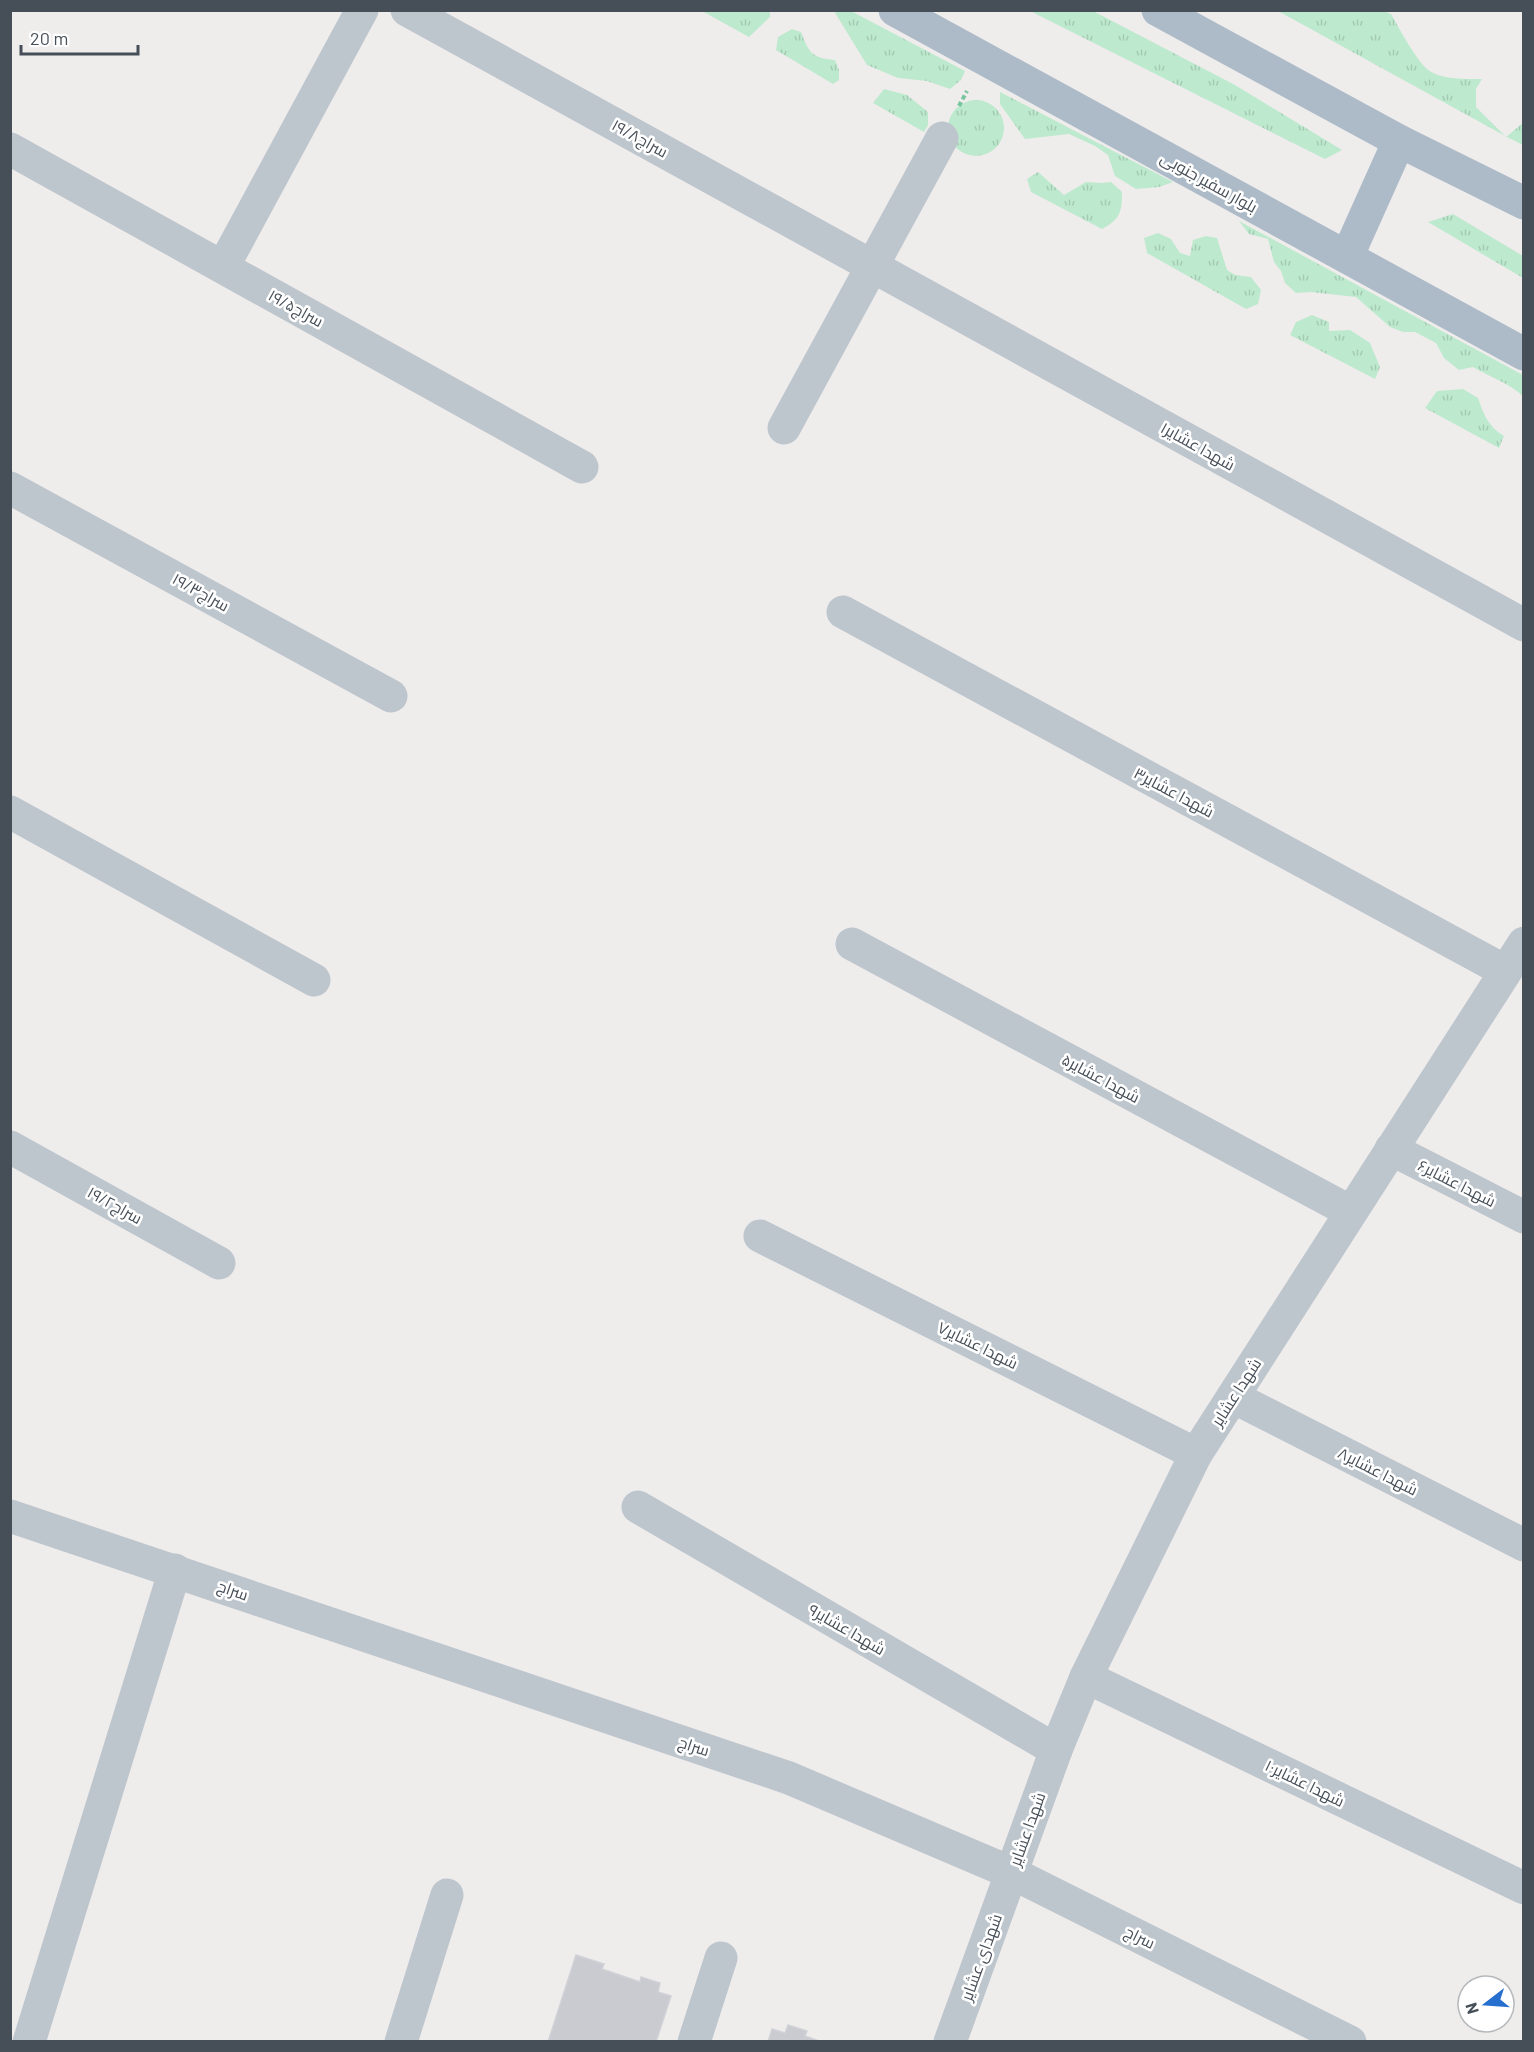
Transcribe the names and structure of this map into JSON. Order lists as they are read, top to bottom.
{
  "streets": {
    "main road": ["بلوار سفیر جنوبی"],
    "street": [
      "سراج۱۹/۸",
      "سراج۱۹/۵",
      "شهدا عشایر۱",
      "سراج۱۹/۳",
      "شهدا عشایر۳",
      "شهدا عشایر۵",
      "شهدا عشایر۶",
      "سراج۱۹/۲",
      "شهدا عشایر۷",
      "شهدا عشایر",
      "شهدا عشایر۸",
      "سراج",
      "شهدا عشایر۹",
      "شهدا عشایر۱۰",
      "شهدای عشایر"
    ]
  },
  "crossings": [
    ["سراج۱۹/۸", "شهدا عشایر۱"],
    ["شهدا عشایر۳", "شهدا عشایر"],
    ["شهدا عشایر۵", "شهدا عشایر"],
    ["شهدا عشایر۶", "شهدا عشایر"],
    ["شهدا عشایر۷", "شهدا عشایر"],
    ["شهدا عشایر", "شهدا عشایر۸"],
    ["شهدا عشایر", "سراج"],
    ["شهدا عشایر", "شهدا عشایر۹"],
    ["شهدا عشایر", "شهدا عشایر۱۰"],
    ["شهدا عشایر", "شهدای عشایر"],
    ["سراج", "شهدای عشایر"]
  ],
  "scale_bar": "20 m",
  "north": "left"
}
